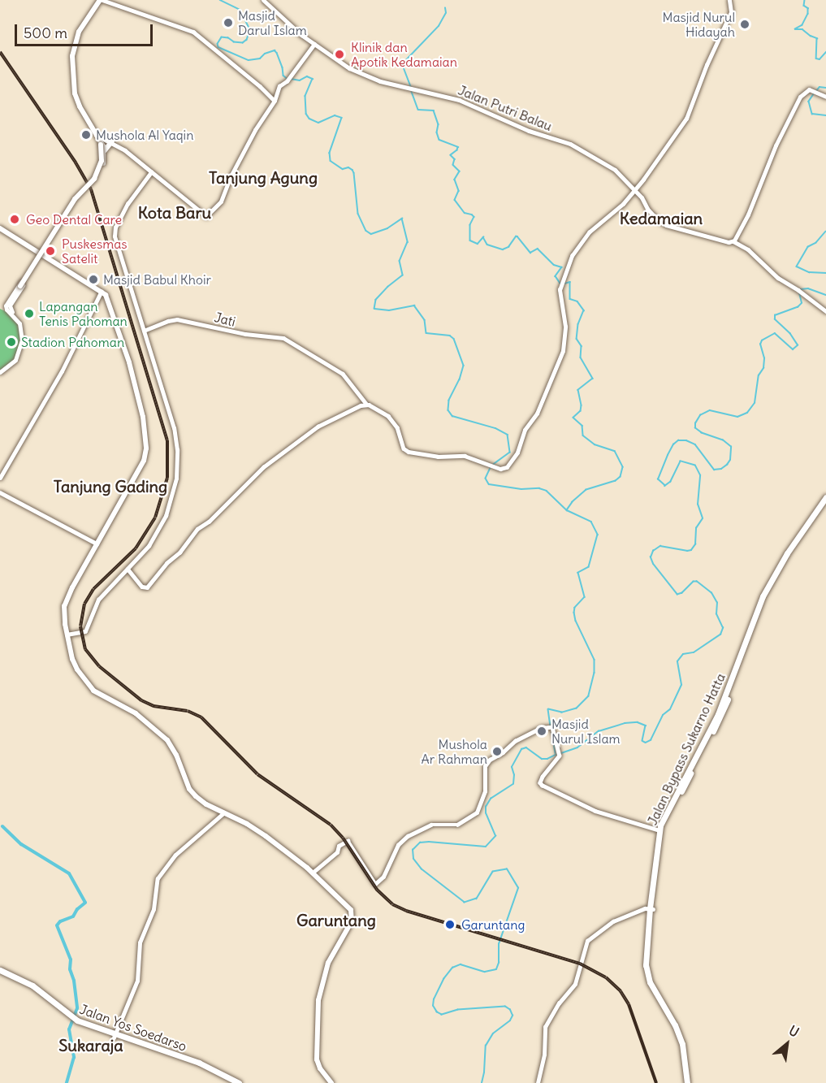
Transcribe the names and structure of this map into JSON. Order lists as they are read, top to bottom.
{
  "streets": {
    "highway": ["Jalan Bypass Sukarno Hatta", "Jalan Yos Soedarso"],
    "main road": ["Jalan Putri Balau"],
    "street": ["Jati"]
  },
  "districts": [
    "Tanjung Agung",
    "Kota Baru",
    "Kedamaian",
    "Tanjung Gading",
    "Garuntang",
    "Sukaraja"
  ],
  "places": [
    "Masjid Darul Islam",
    "Masjid Nurul Hidayah",
    "Klinik dan Apotik Kedamaian",
    "Mushola Al Yaqin",
    "Geo Dental Care",
    "Puskesmas Satelit",
    "Masjid Babul Khoir",
    "Lapangan Tenis Pahoman",
    "Stadion Pahoman",
    "Masjid Nurul Islam",
    "Mushola Ar Rahman",
    "Garuntang"
  ],
  "scale_bar": "500 m",
  "north": "top right"
}
